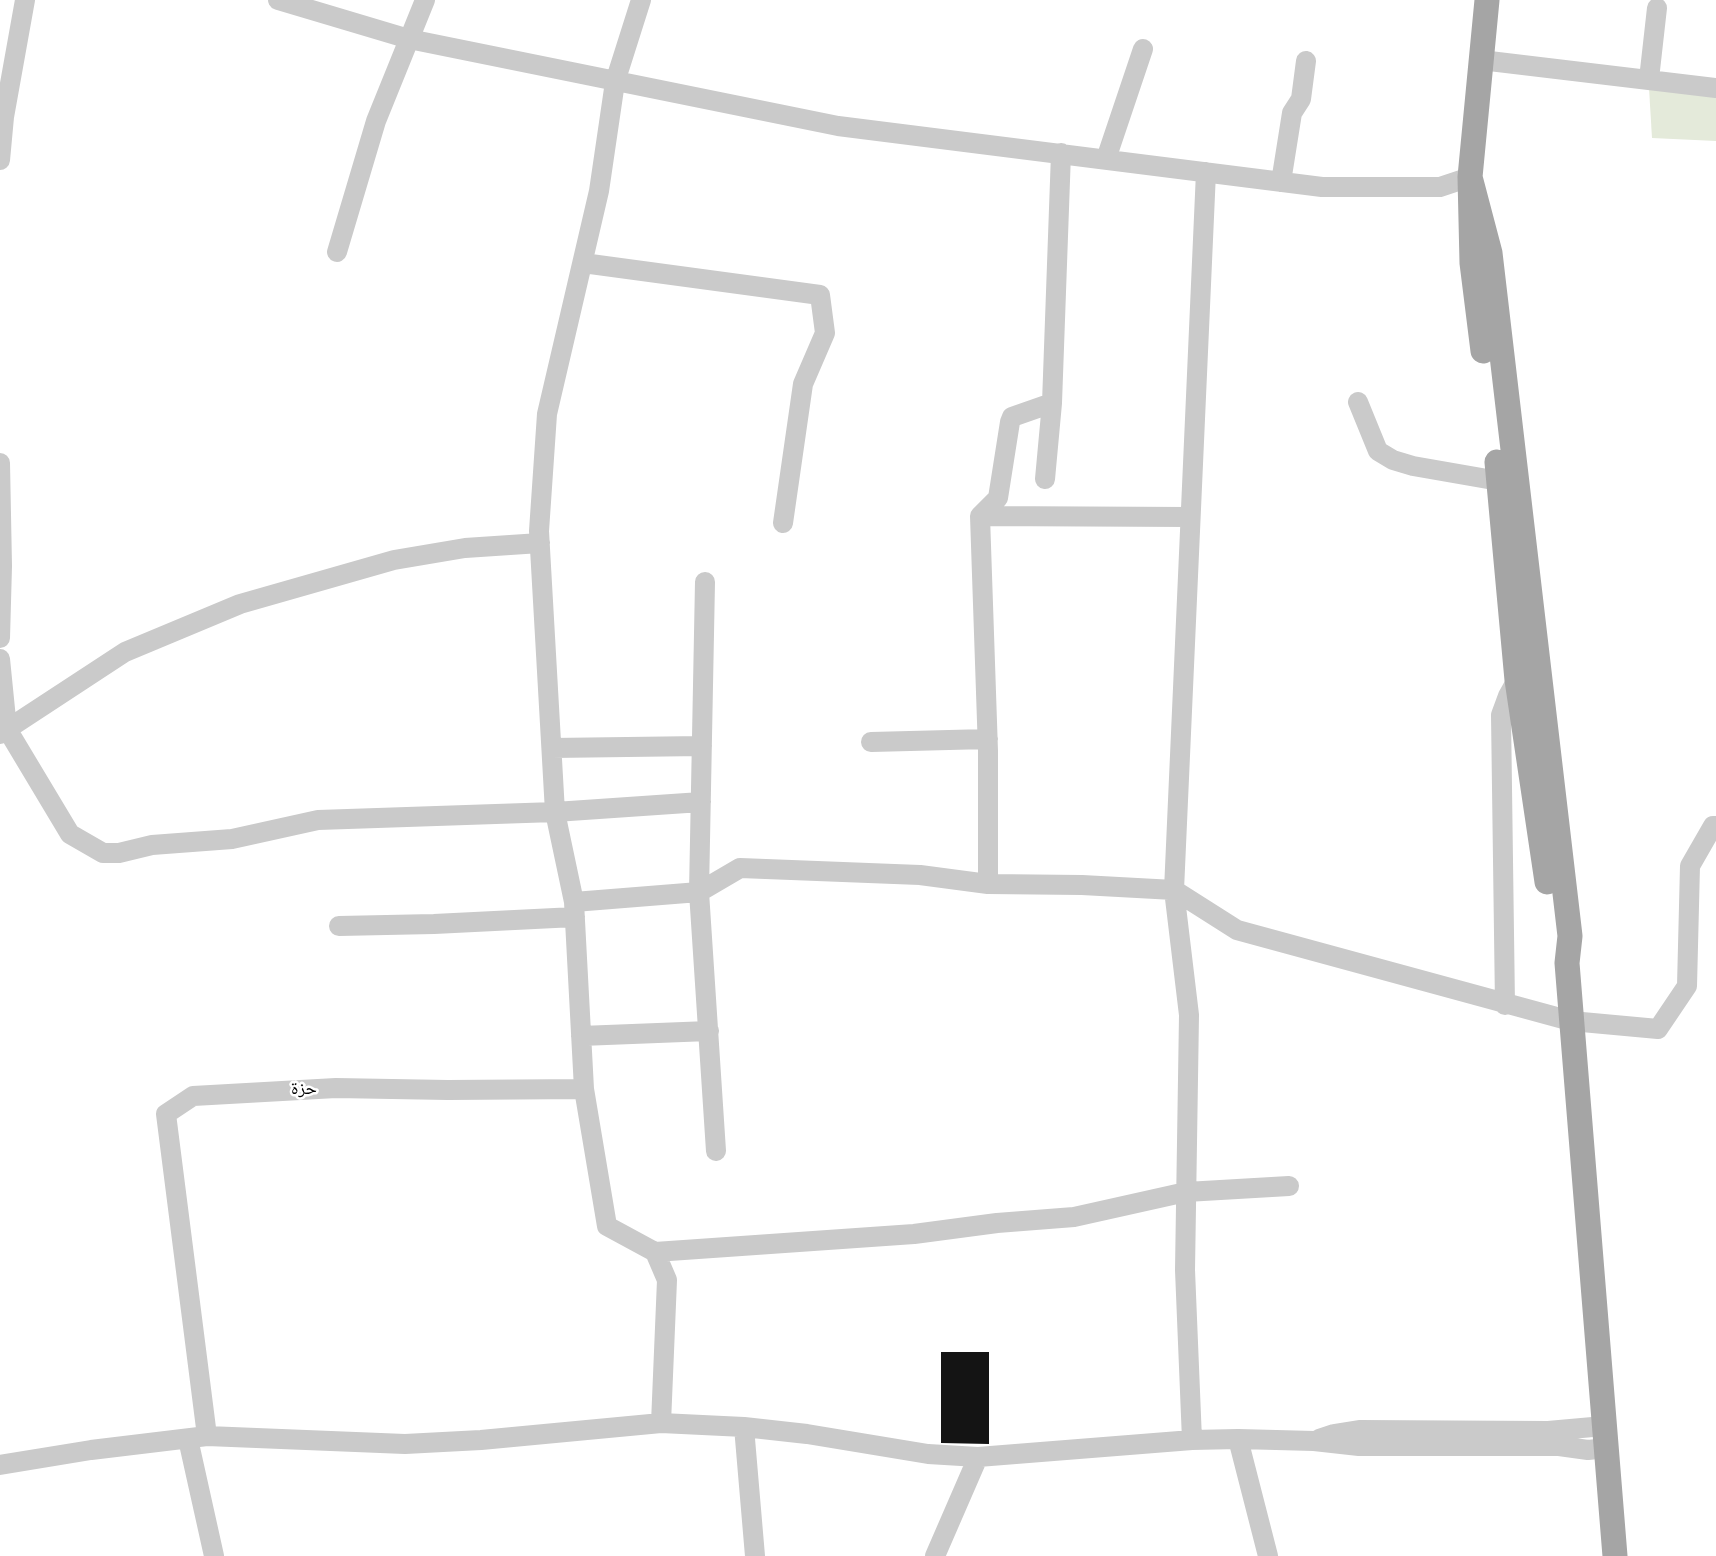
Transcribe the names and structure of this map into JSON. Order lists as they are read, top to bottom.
{
  "districts": ["حزة"]
}
